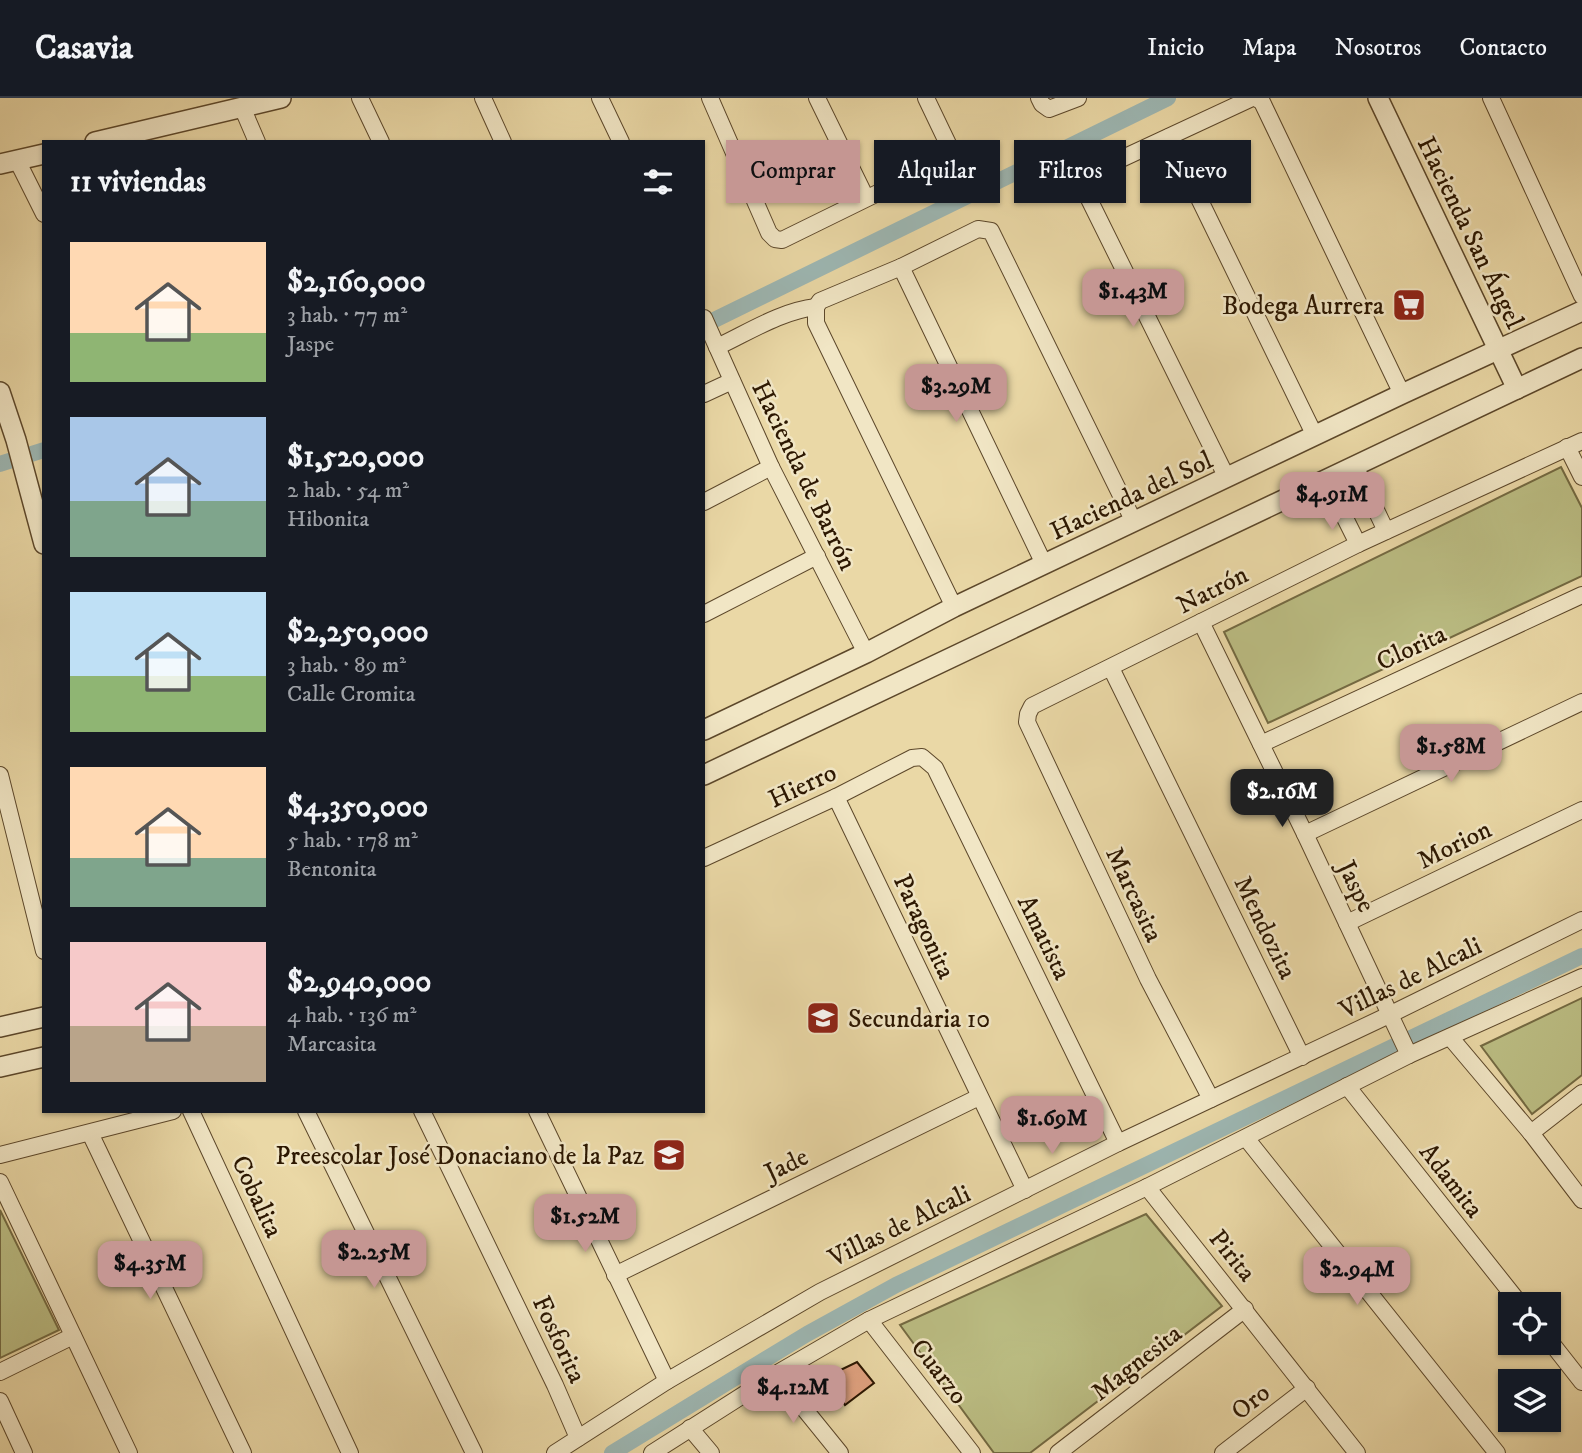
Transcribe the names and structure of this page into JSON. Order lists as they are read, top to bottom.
{
  "streets": {
    "street": [
      "Hacienda San Ángel",
      "Hacienda de Barrón",
      "Hacienda del Sol",
      "Natrón",
      "Clorita",
      "Hierro",
      "Morion",
      "Jaspe",
      "Marcasita",
      "Paragonita",
      "Mendozita",
      "Amatista",
      "Villas de Alcali",
      "Jade",
      "Adamita",
      "Cobalita",
      "Pirita",
      "Fosforita",
      "Magnesita",
      "Cuarzo",
      "Oro"
    ]
  },
  "crossings": [
    ["Hacienda San Ángel", "Hacienda del Sol"],
    ["Hacienda de Barrón", "Hacienda del Sol"],
    ["Natrón", "Jaspe"],
    ["Natrón", "Marcasita"],
    ["Natrón", "Mendozita"],
    ["Clorita", "Jaspe"],
    ["Hierro", "Paragonita"],
    ["Hierro", "Amatista"],
    ["Morion", "Jaspe"],
    ["Jaspe", "Villas de Alcali"],
    ["Marcasita", "Villas de Alcali"],
    ["Paragonita", "Villas de Alcali"],
    ["Paragonita", "Jade"],
    ["Mendozita", "Villas de Alcali"],
    ["Amatista", "Villas de Alcali"],
    ["Villas de Alcali", "Fosforita"],
    ["Pirita", "Magnesita"],
    ["Pirita", "Oro"]
  ],
  "places": {
    "supermarket": ["Bodega Aurrera"],
    "school or university": ["Secundaria 10", "Preescolar José Donaciano de la Paz"]
  },
  "page": {
    "header": "Casavia",
    "nav": [
      "Inicio",
      "Mapa",
      "Nosotros",
      "Contacto"
    ],
    "chip": [
      "Comprar",
      "Alquilar",
      "Filtros",
      "Nuevo"
    ],
    "heading": "11 viviendas",
    "list": [
      {
        "name": "$2,160,000",
        "note": "3 hab. · 77 m² · Jaspe"
      },
      {
        "name": "$1,520,000",
        "note": "2 hab. · 54 m² · Hibonita"
      },
      {
        "name": "$2,250,000",
        "note": "3 hab. · 89 m² · Calle Cromita"
      },
      {
        "name": "$4,350,000",
        "note": "5 hab. · 178 m² · Bentonita"
      },
      {
        "name": "$2,940,000",
        "note": "4 hab. · 136 m² · Marcasita"
      }
    ],
    "price": [
      "$1.43M",
      "$3.29M",
      "$4.91M",
      "$1.58M",
      "$2.16M",
      "$1.69M",
      "$1.52M",
      "$2.25M",
      "$4.35M",
      "$2.94M",
      "$4.12M"
    ]
  }
}
